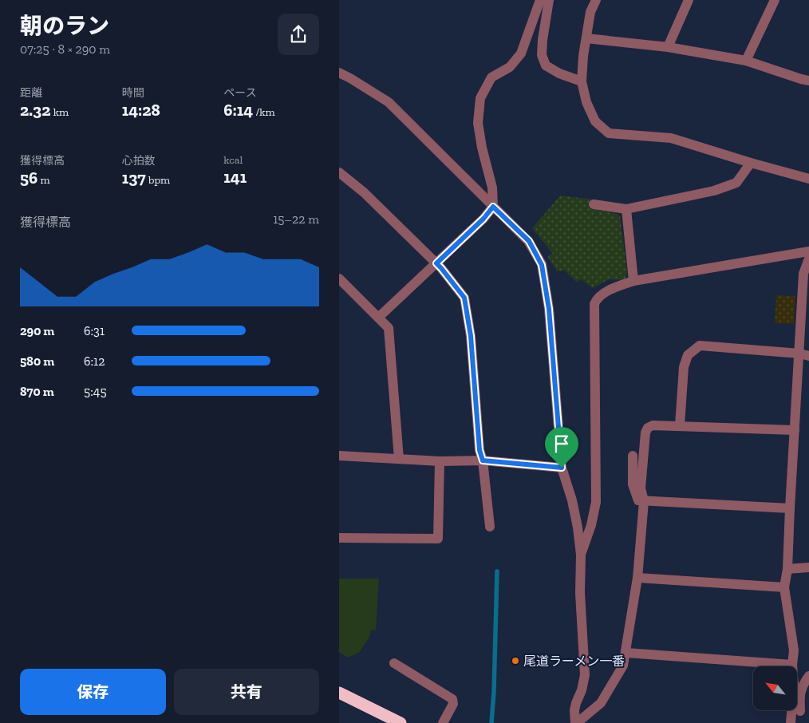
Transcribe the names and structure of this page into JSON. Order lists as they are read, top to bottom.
{
  "places": ["尾道ラーメン一番"],
  "north": "top left",
  "page": {
    "heading": ["朝のラン", "07:25 · 8 × 290 m"],
    "stats": [
      ["距離", "2.32 km"],
      ["時間", "14:28"],
      ["ペース", "6:14 /km"],
      ["獲得標高", "56 m"],
      ["心拍数", "137 bpm"],
      ["kcal", "141"]
    ],
    "chart": ["獲得標高", "15–22 m"],
    "list": [
      {
        "name": "290 m",
        "note": "6:31"
      },
      {
        "name": "580 m",
        "note": "6:12"
      },
      {
        "name": "870 m",
        "note": "5:45"
      }
    ],
    "buttons": ["保存", "共有"]
  }
}
